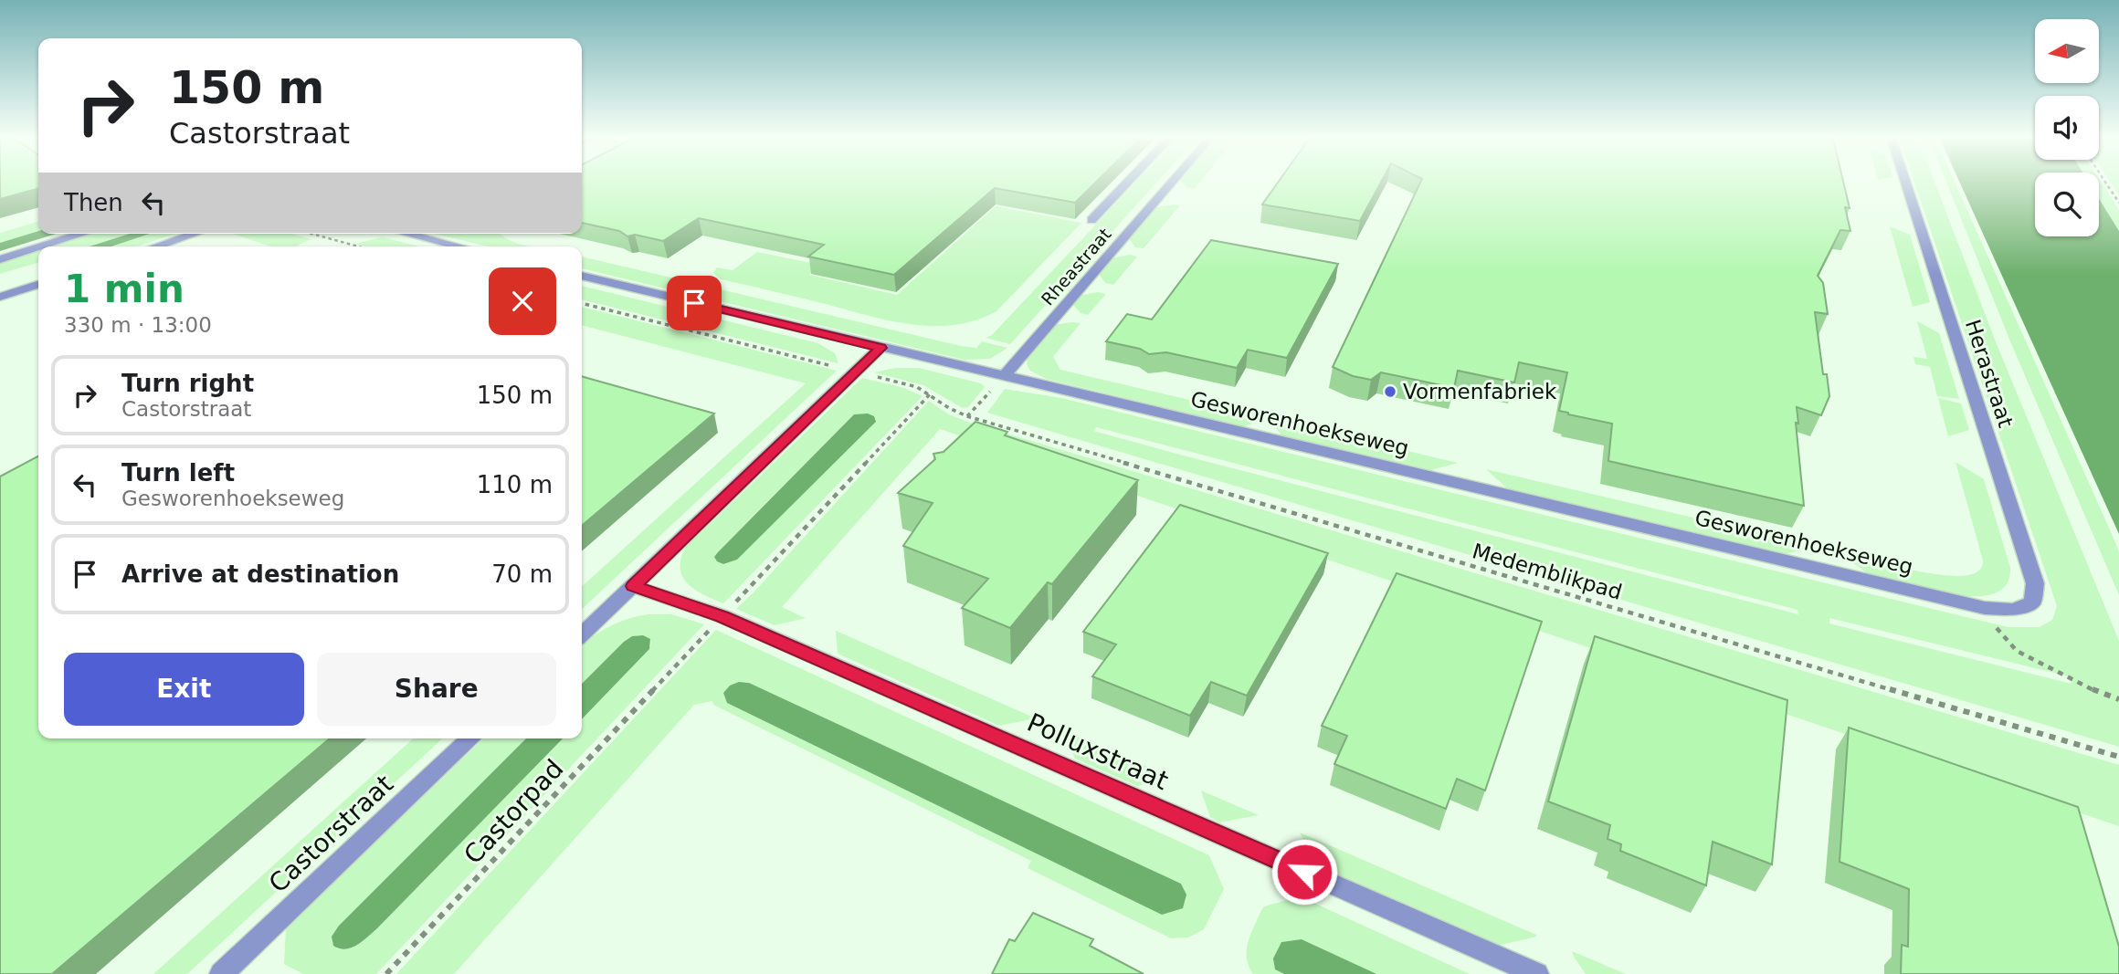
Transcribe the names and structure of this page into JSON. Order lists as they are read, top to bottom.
{
  "streets": {
    "street": [
      "Rheastraat",
      "Herastraat",
      "Gesworenhoekseweg",
      "Polluxstraat",
      "Castorstraat"
    ],
    "path": ["Medemblikpad", "Castorpad"]
  },
  "crossings": [
    ["Rheastraat", "Gesworenhoekseweg"],
    ["Herastraat", "Gesworenhoekseweg"],
    ["Polluxstraat", "Castorpad"]
  ],
  "places": ["Vormenfabriek"],
  "north": "left",
  "page": {
    "turn": ["150 m", "Castorstraat"],
    "then": "Then",
    "heading": ["1 min", "330 m · 13:00"],
    "list": [
      {
        "name": "Turn right",
        "note": "Castorstraat",
        "value": "150 m"
      },
      {
        "name": "Turn left",
        "note": "Gesworenhoekseweg",
        "value": "110 m"
      },
      {
        "name": "Arrive at destination",
        "value": "70 m"
      }
    ],
    "buttons": ["Exit", "Share"]
  }
}
